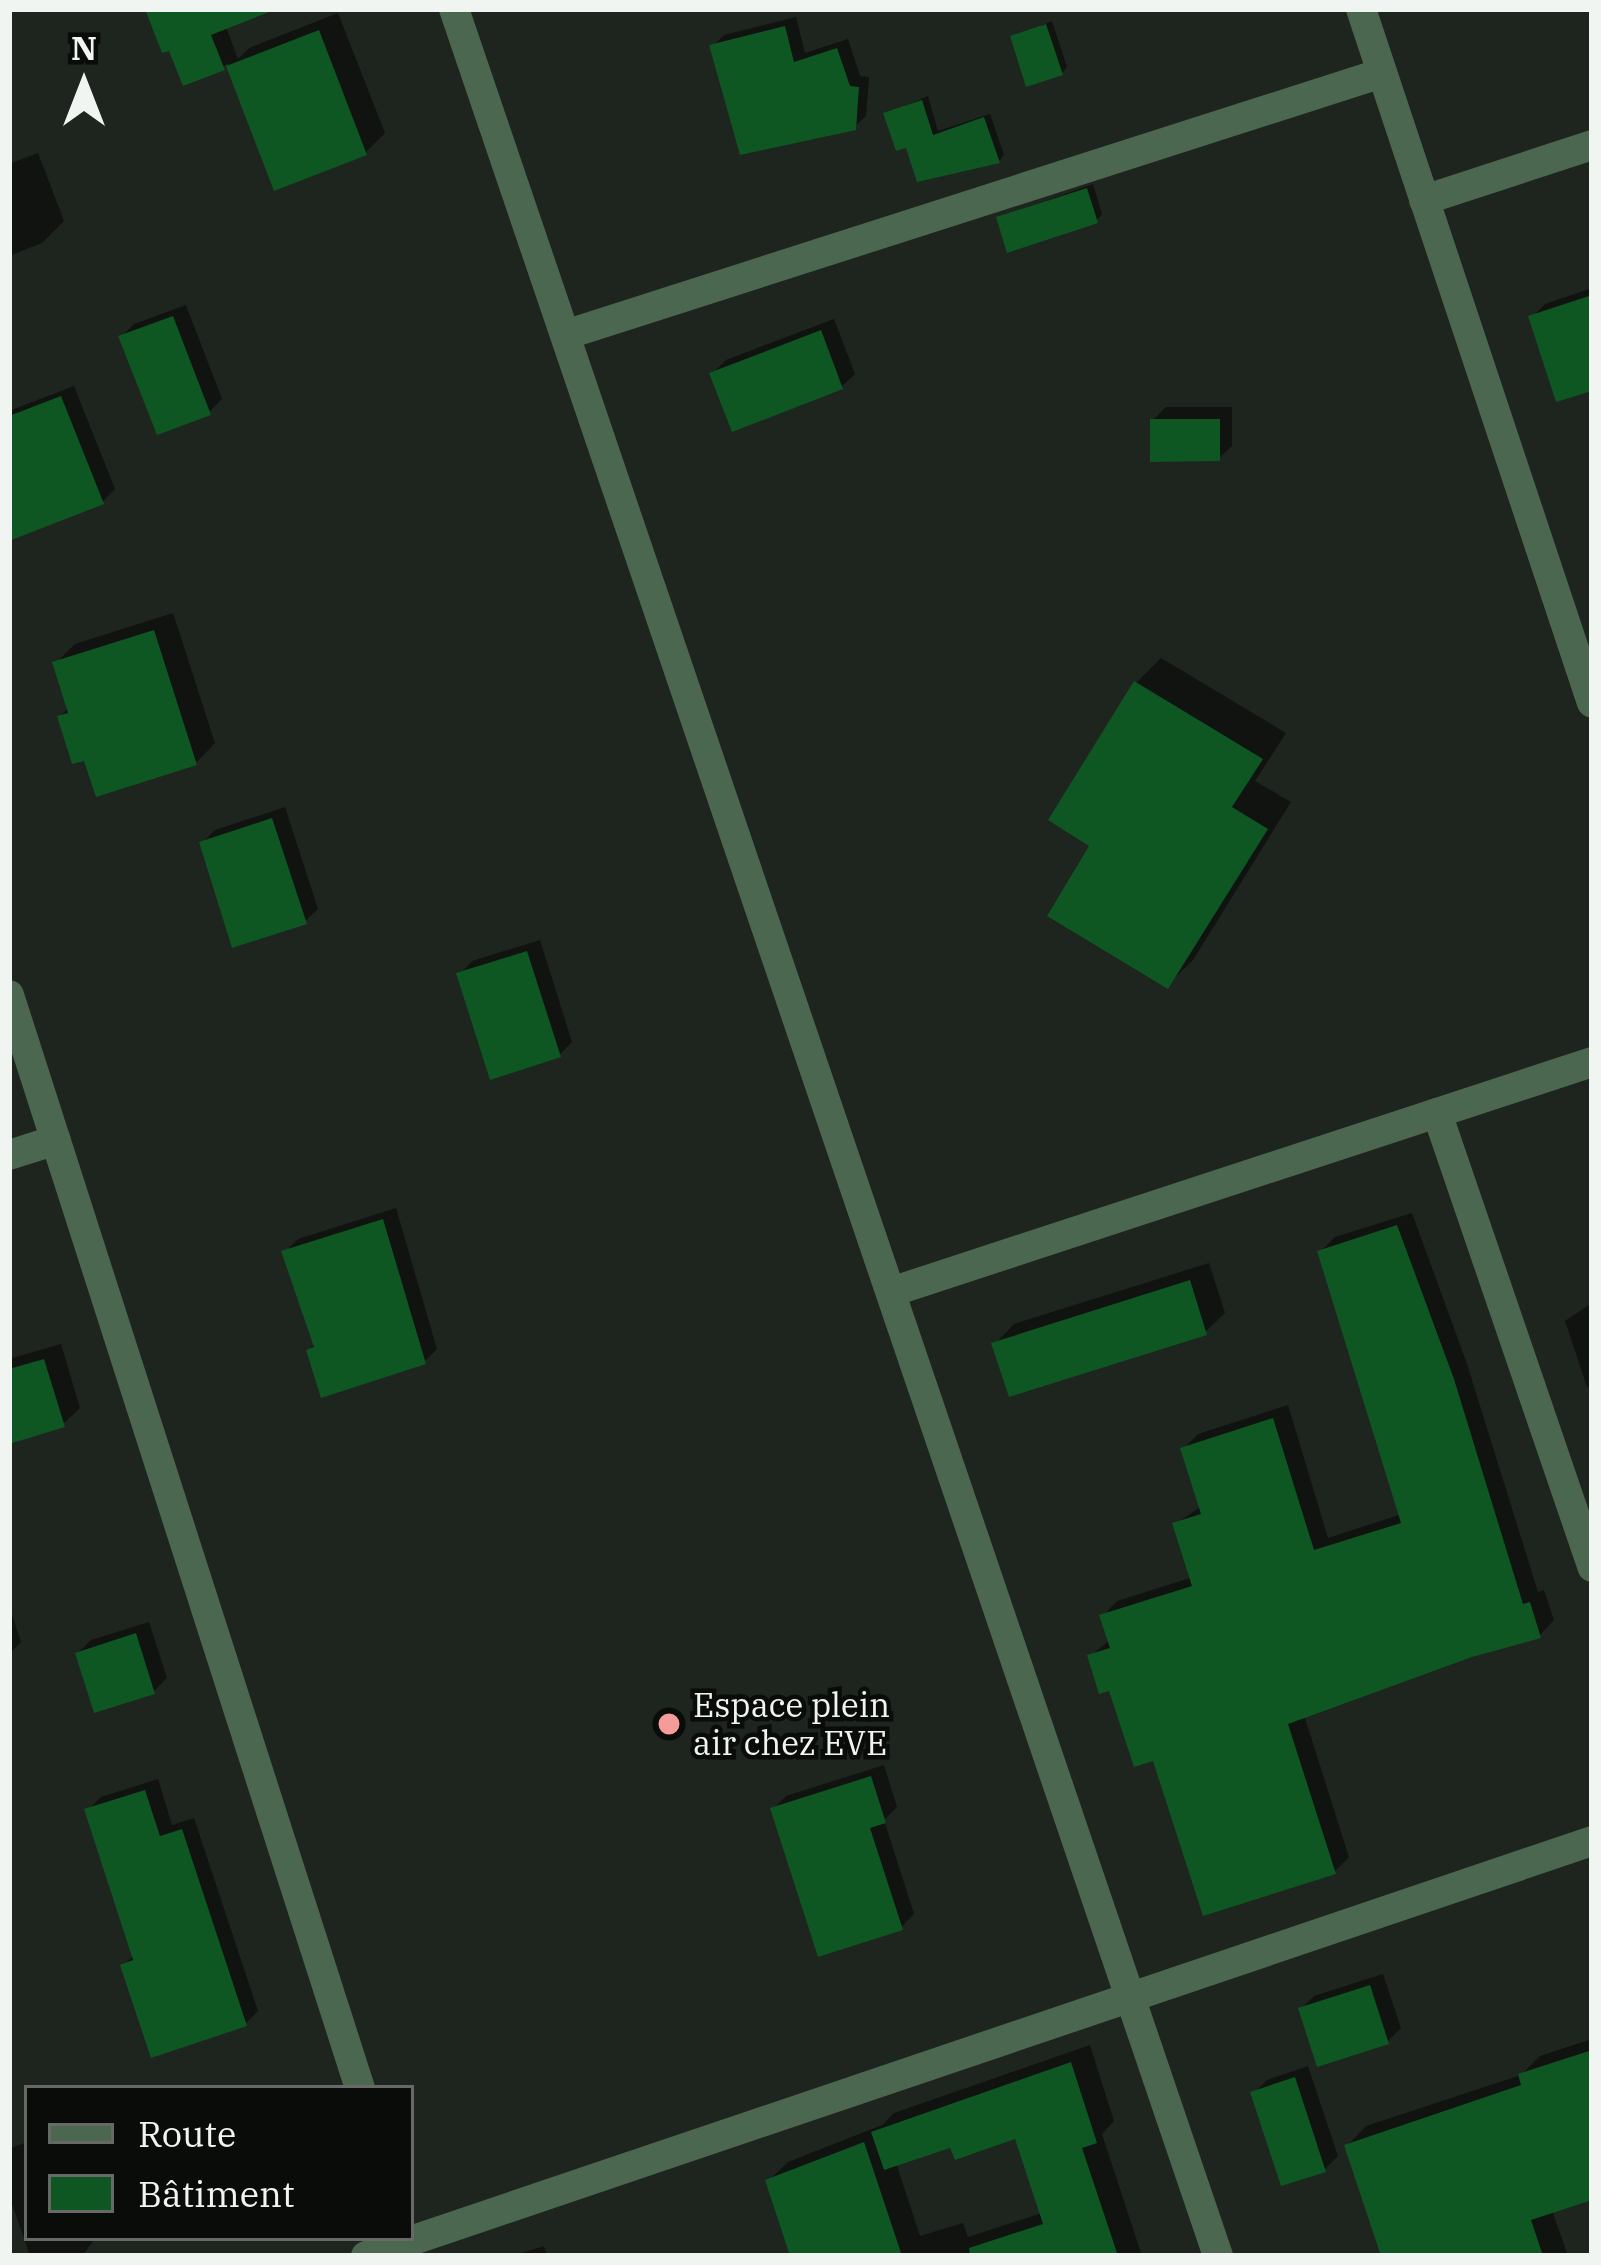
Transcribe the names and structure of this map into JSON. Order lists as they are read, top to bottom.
{
  "places": ["Espace plein air chez EVE"],
  "legend": ["Route", "Bâtiment"],
  "north": "top"
}
